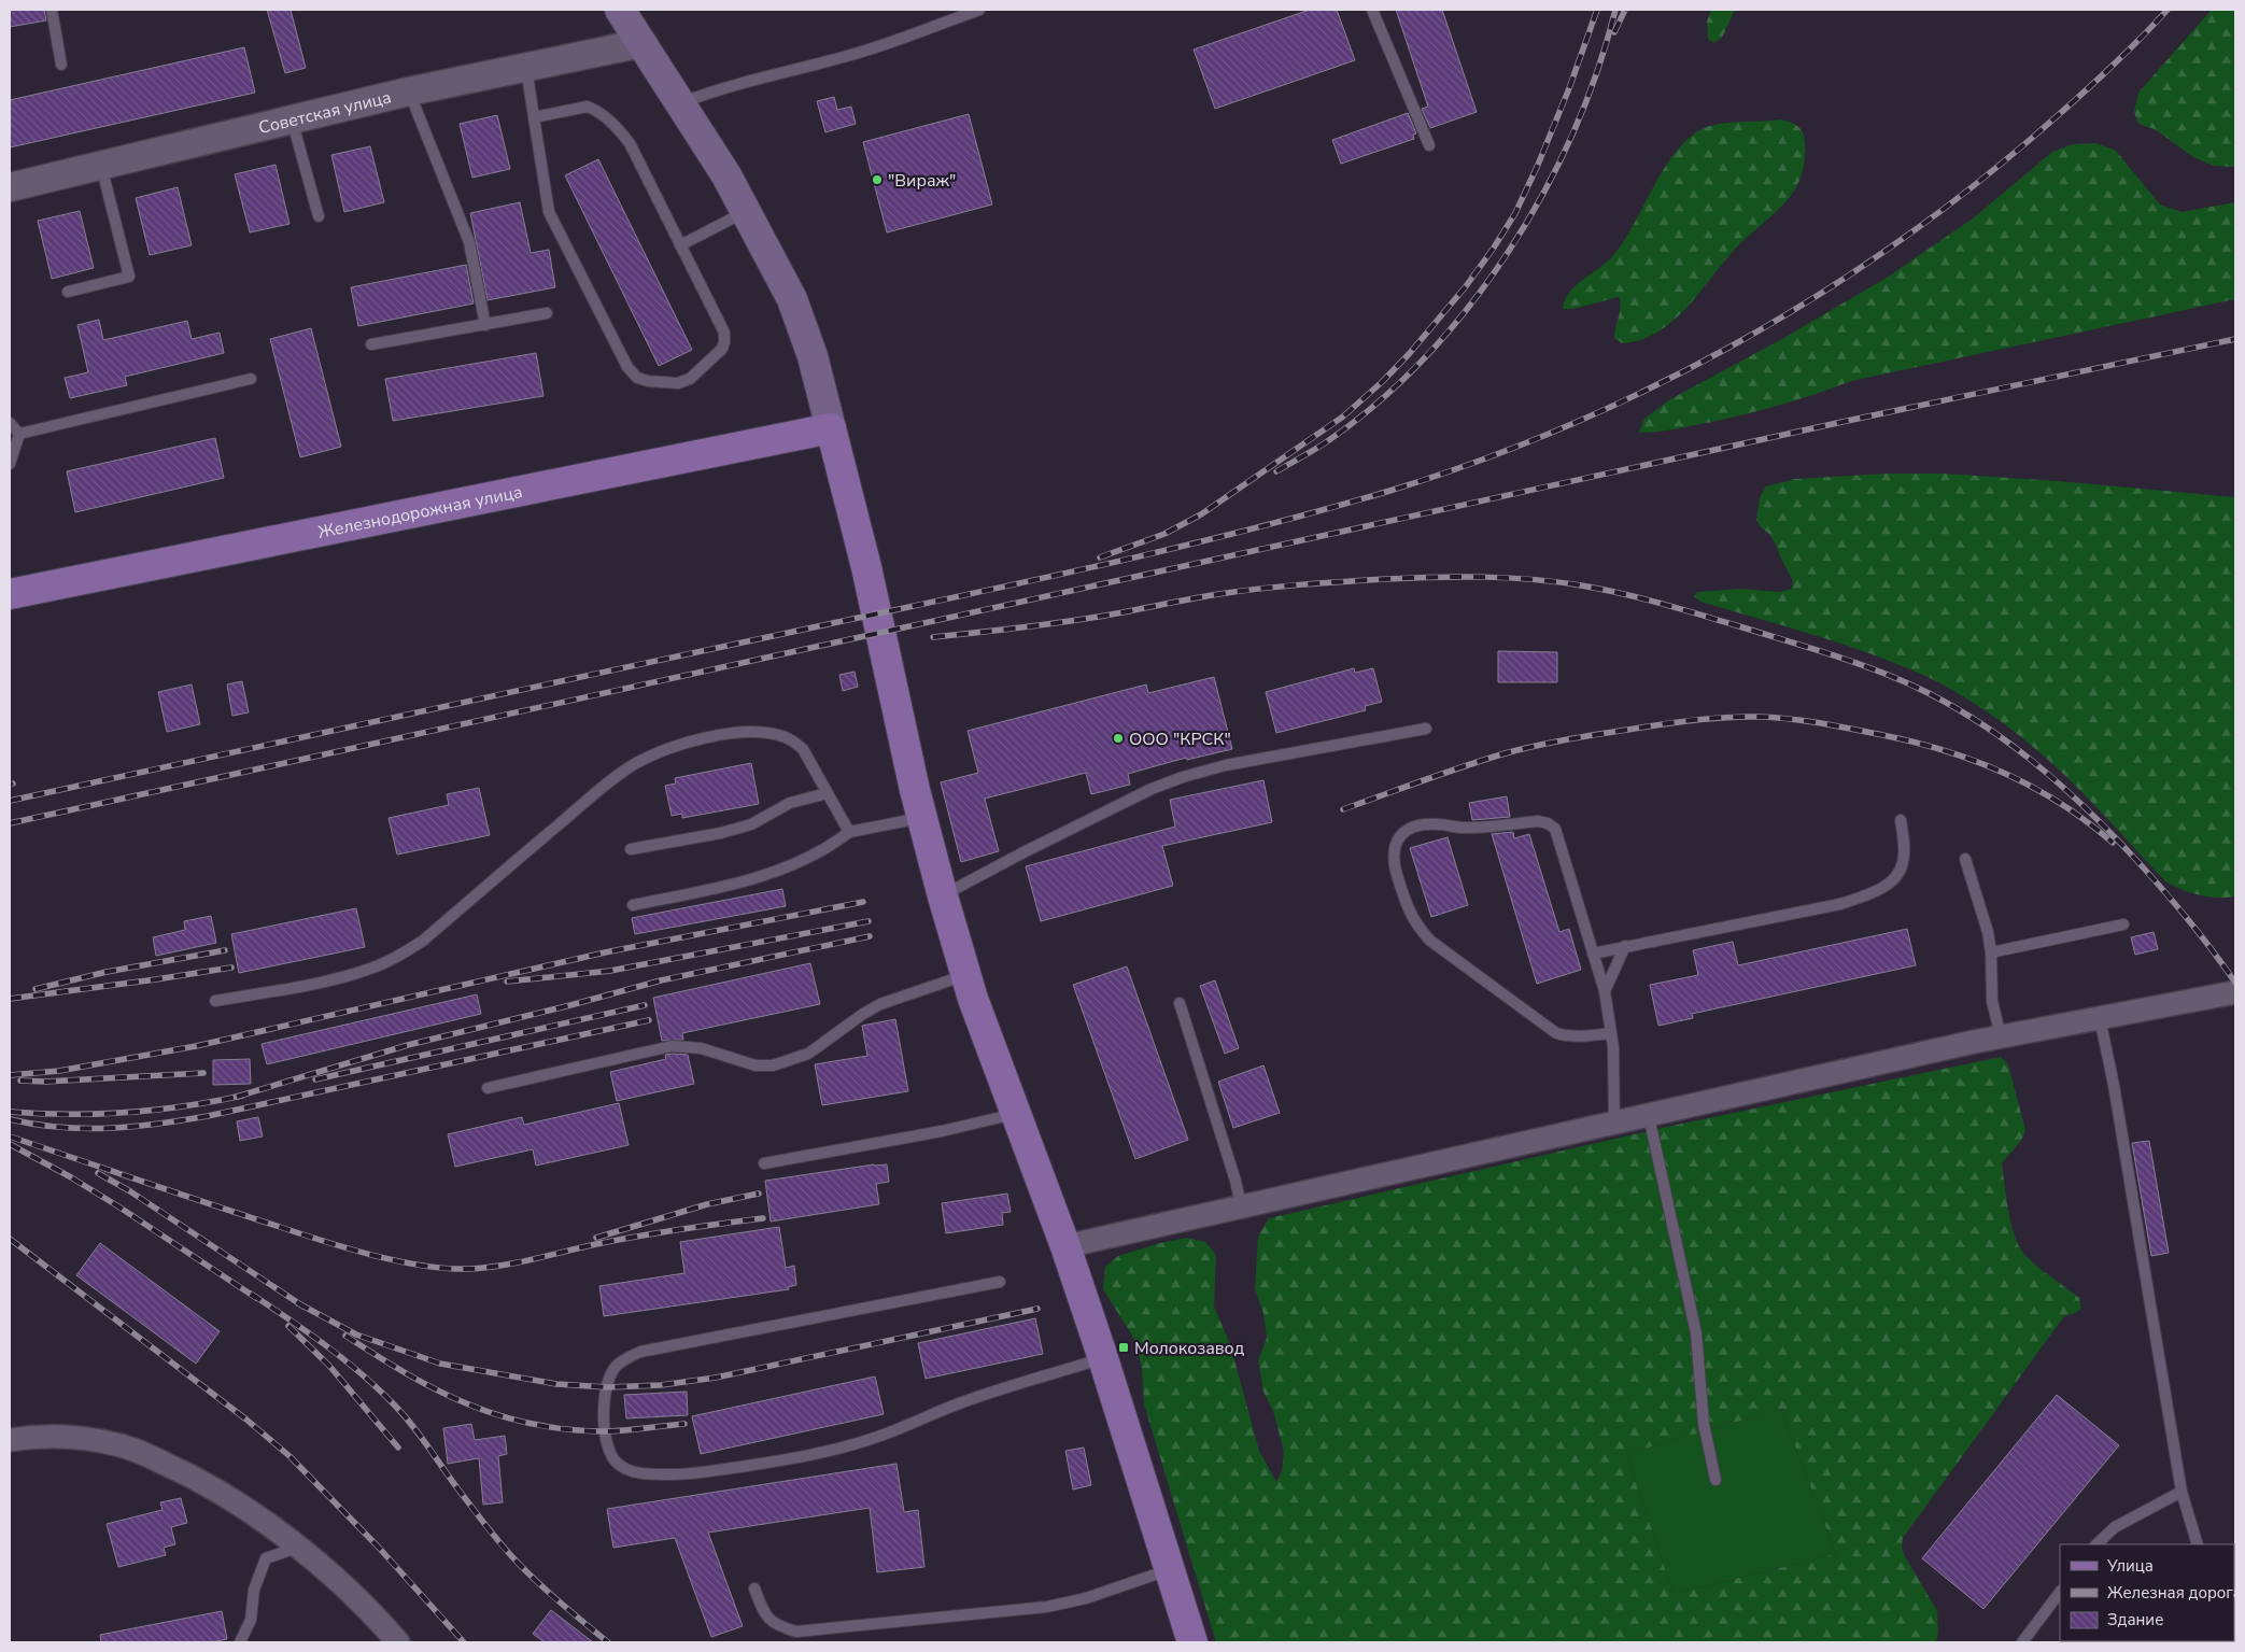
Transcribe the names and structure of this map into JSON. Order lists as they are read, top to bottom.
{
  "streets": {
    "main road": ["Железнодорожная улица"],
    "street": ["Советская улица"]
  },
  "places": {
    "other": ["\"Вираж\"", "ООО \"КРСК\""],
    "transit": ["Молокозавод"]
  },
  "legend": ["Улица", "Железная дорога", "Здание"]
}
